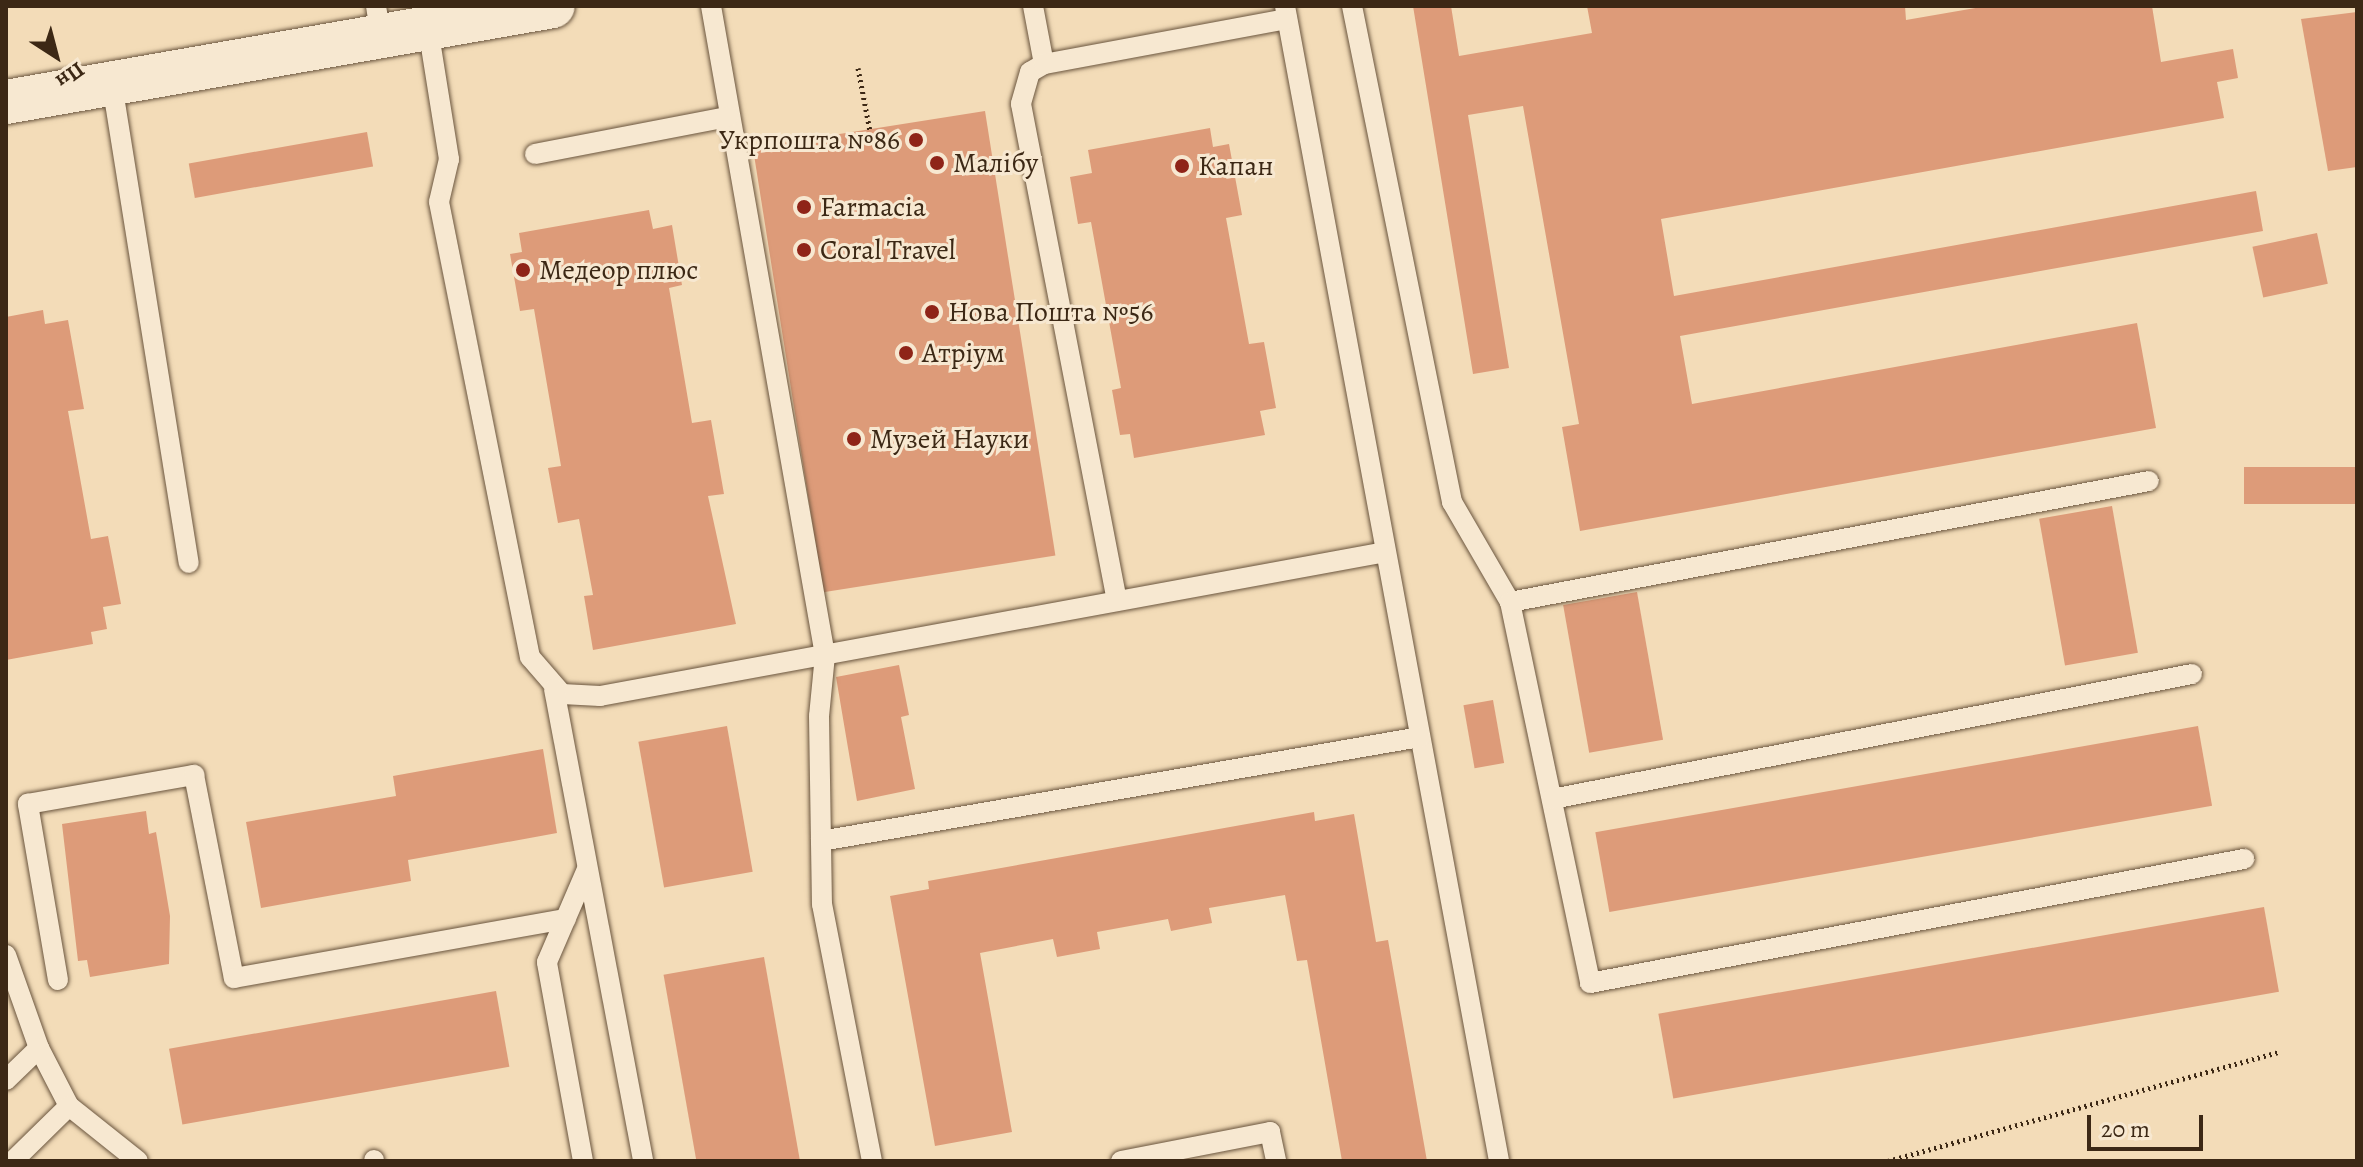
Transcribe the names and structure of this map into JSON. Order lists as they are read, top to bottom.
{
  "places": [
    "Укрпошта №86",
    "Малiбу",
    "Капан",
    "Farmacia",
    "Coral Travel",
    "Медеор плюс",
    "Нова Пошта №56",
    "Атріум",
    "Музей Науки"
  ],
  "scale_bar": "20 m",
  "north": "bottom right"
}
